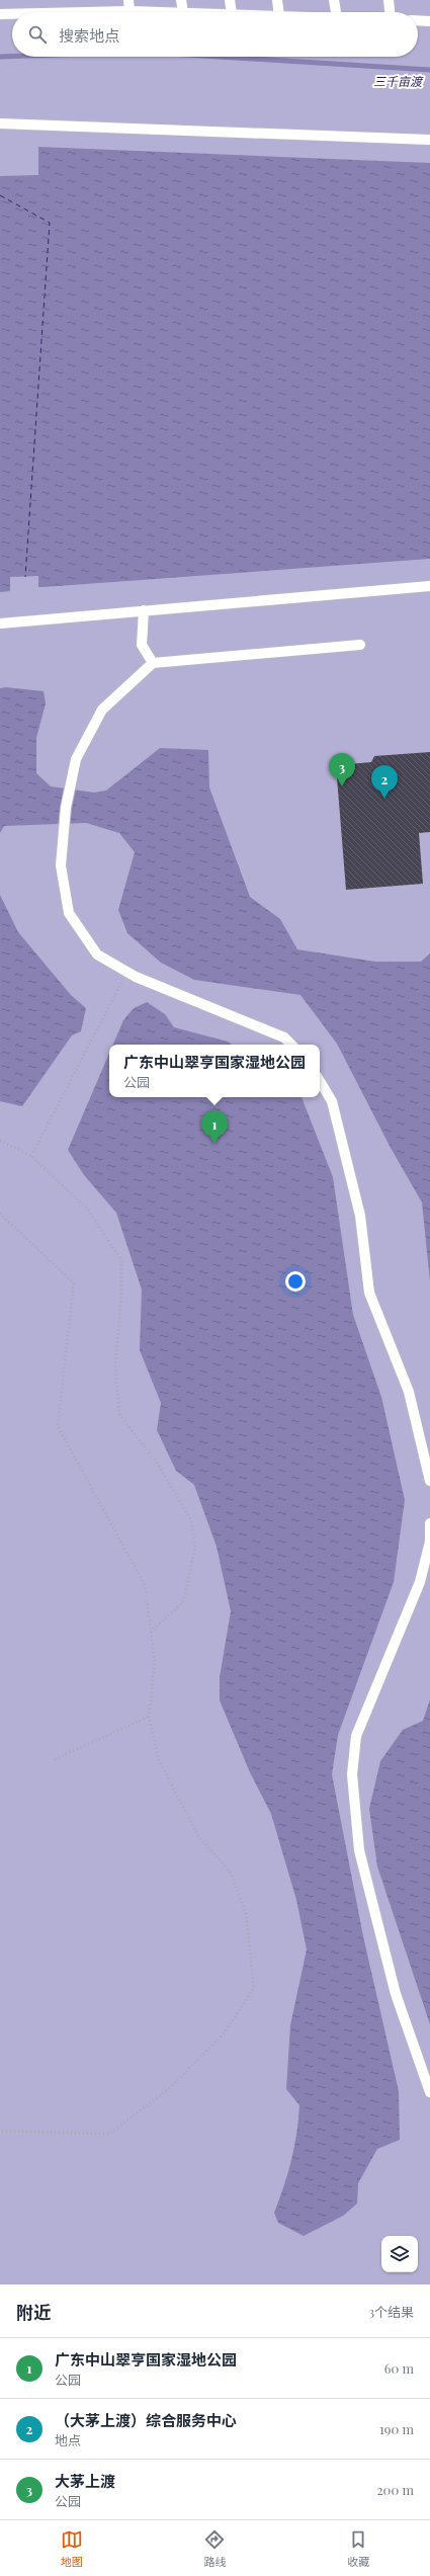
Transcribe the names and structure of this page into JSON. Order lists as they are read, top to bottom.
{
  "parks": ["三千亩渡"],
  "page": {
    "search": "搜索地点",
    "pins": ["3", "2", "1"],
    "popup": ["广东中山翠亨国家湿地公园", "公园"],
    "heading": ["附近", "3个结果"],
    "list": [
      {
        "mark": "1",
        "name": "广东中山翠亨国家湿地公园",
        "note": "公园",
        "value": "60 m"
      },
      {
        "mark": "2",
        "name": "（大茅上渡）综合服务中心",
        "note": "地点",
        "value": "190 m"
      },
      {
        "mark": "3",
        "name": "大茅上渡",
        "note": "公园",
        "value": "200 m"
      }
    ],
    "nav": ["地图", "路线", "收藏"]
  }
}
